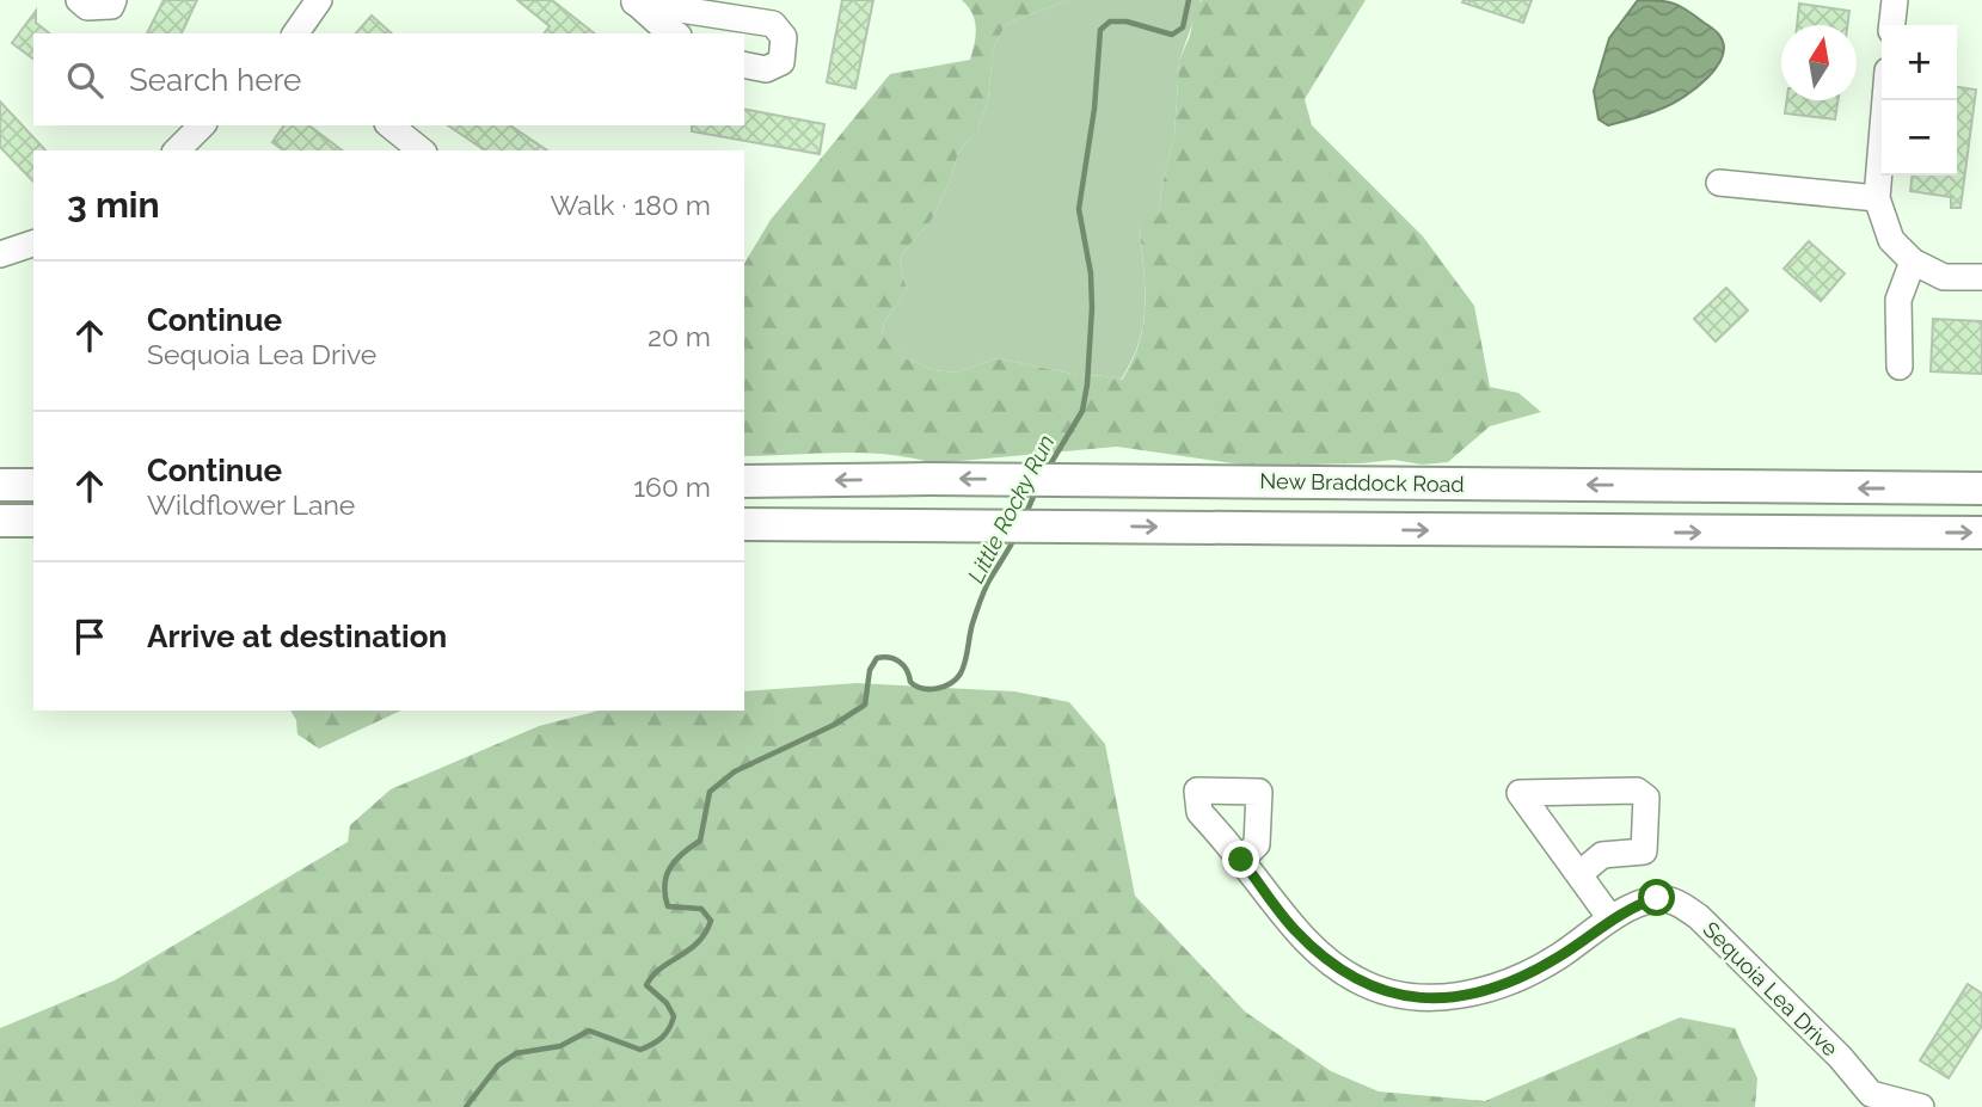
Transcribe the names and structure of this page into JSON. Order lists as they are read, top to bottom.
{
  "streets": {
    "main road": ["New Braddock Road"],
    "street": ["Sequoia Lea Drive"]
  },
  "water": ["Little Rocky Run"],
  "north": "top",
  "page": {
    "map_buttons": ["+", "−"],
    "search": "Search here",
    "heading": ["3 min", "Walk · 180 m"],
    "list": [
      ["Continue", "Sequoia Lea Drive", "20 m"],
      ["Continue", "Wildflower Lane", "160 m"],
      "Arrive at destination"
    ]
  }
}
